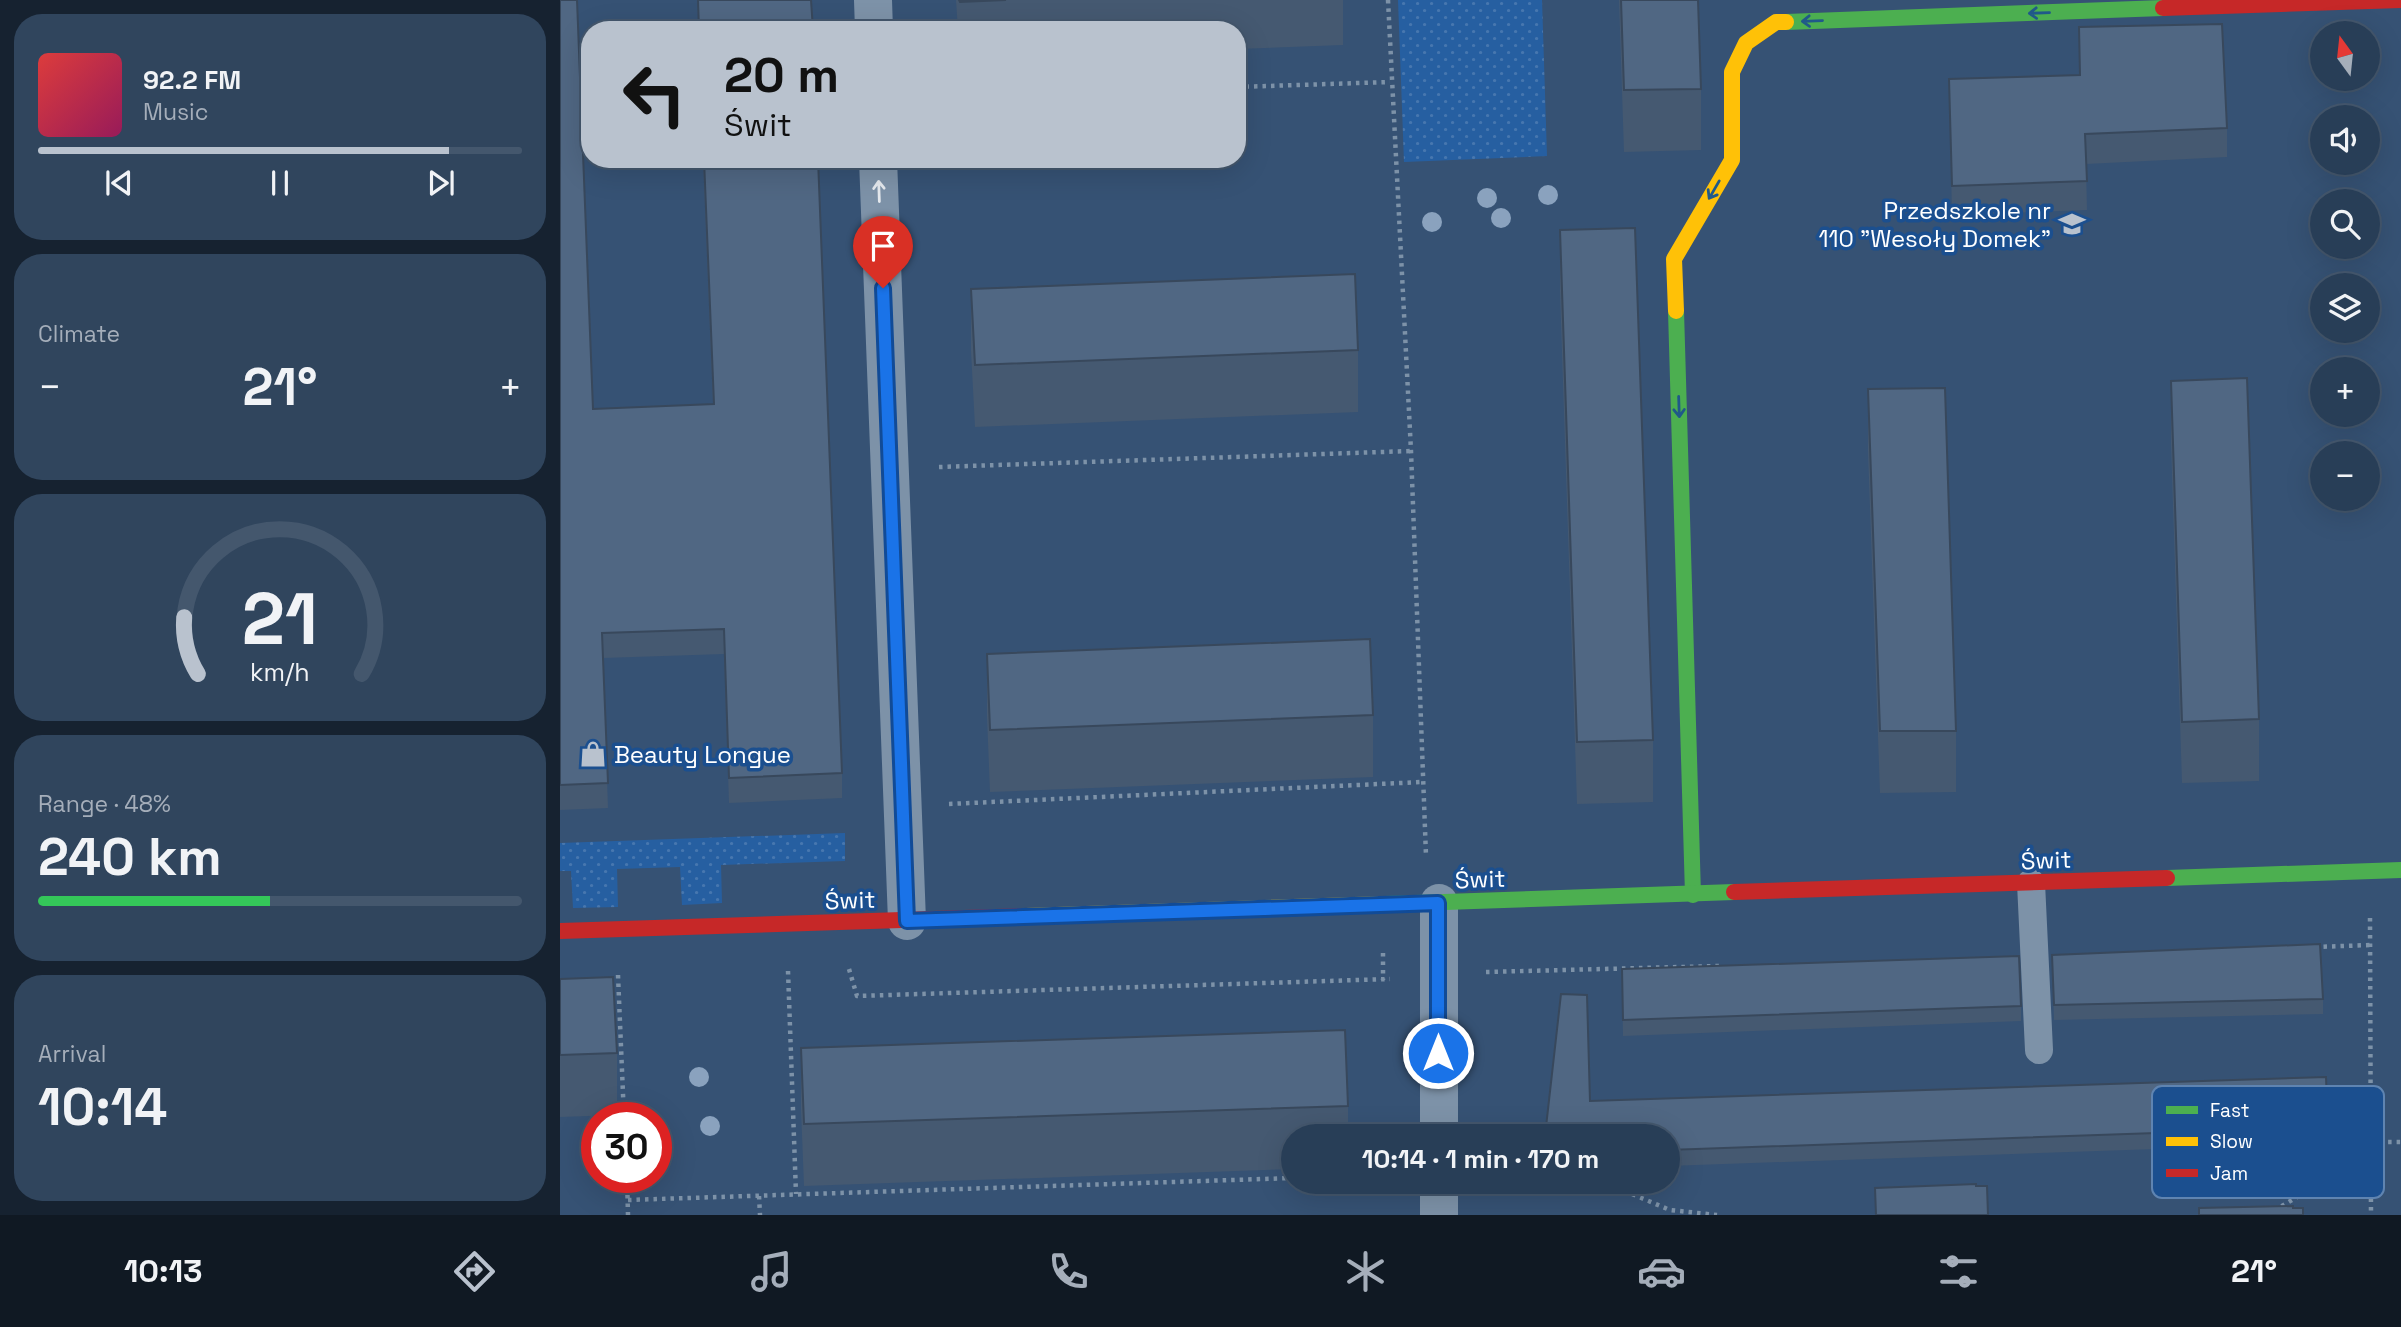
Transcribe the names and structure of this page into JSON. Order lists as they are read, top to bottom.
{
  "streets": {
    "street": ["Świt"]
  },
  "places": {
    "school or university": ["Przedszkole nr 110 \"Wesoły Domek\""],
    "shop": ["Beauty Longue"]
  },
  "legend": ["Fast", "Slow", "Jam"],
  "north": "top",
  "page": {
    "map_buttons": ["+", "−"],
    "turn": ["20 m", "Świt"],
    "song": ["92.2 FM", "Music"],
    "tile": [
      "Climate",
      ["Range · 48%", "240 km"],
      ["Arrival", "10:14"]
    ],
    "heat": ["−", "21°", "+"],
    "limit": "30",
    "trip": "10:14 · 1 min · 170 m",
    "tabs": ["10:13", "21°"],
    "gauge": ["21", "km/h"]
  }
}
